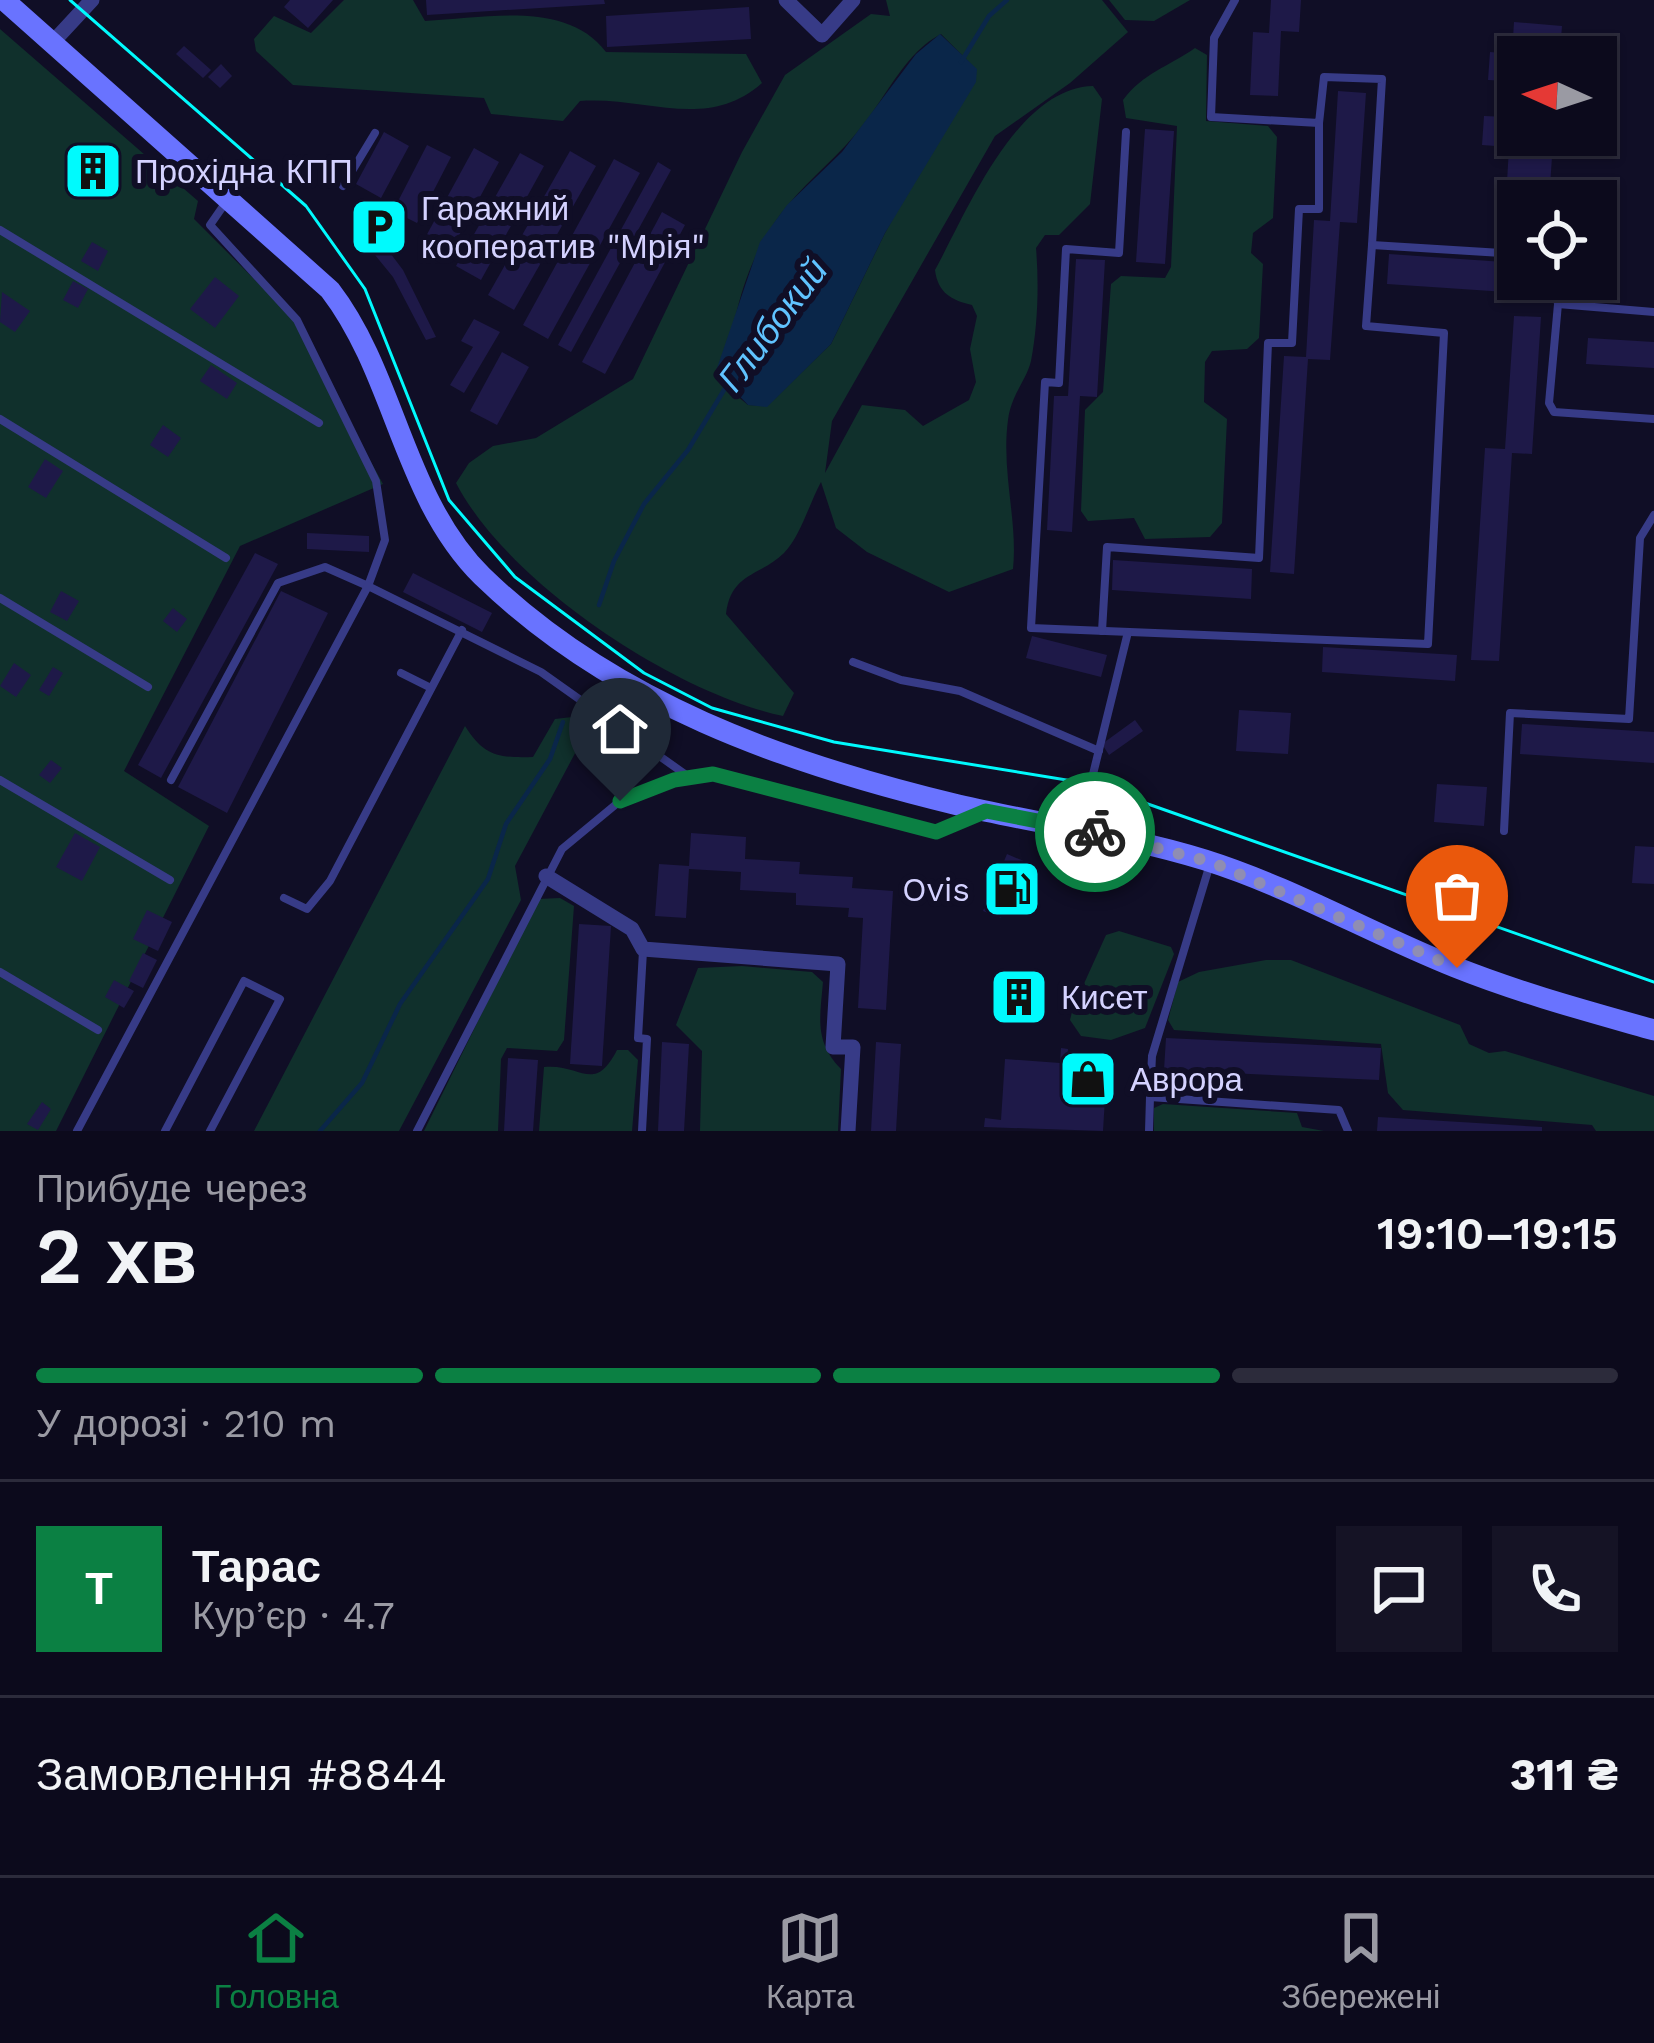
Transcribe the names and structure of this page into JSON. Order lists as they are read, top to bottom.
{
  "water": ["Глибокий"],
  "places": {
    "building": ["Прохідна КПП", "Кисет"],
    "parking": ["Гаражний кооператив \"Мрія\""],
    "fuel station": ["Ovis"],
    "shop": ["Аврора"]
  },
  "north": "left",
  "page": {
    "heading": ["2 хв", "Прибуде через", "19:10–19:15"],
    "panel": [
      "Тарас",
      "Кур’єр · 4.7",
      "Замовлення #8844",
      "311 ₴"
    ],
    "bar": "У дорозі · 210 m",
    "round": "Т",
    "tabs": ["Головна", "Карта", "Збережені"]
  }
}
